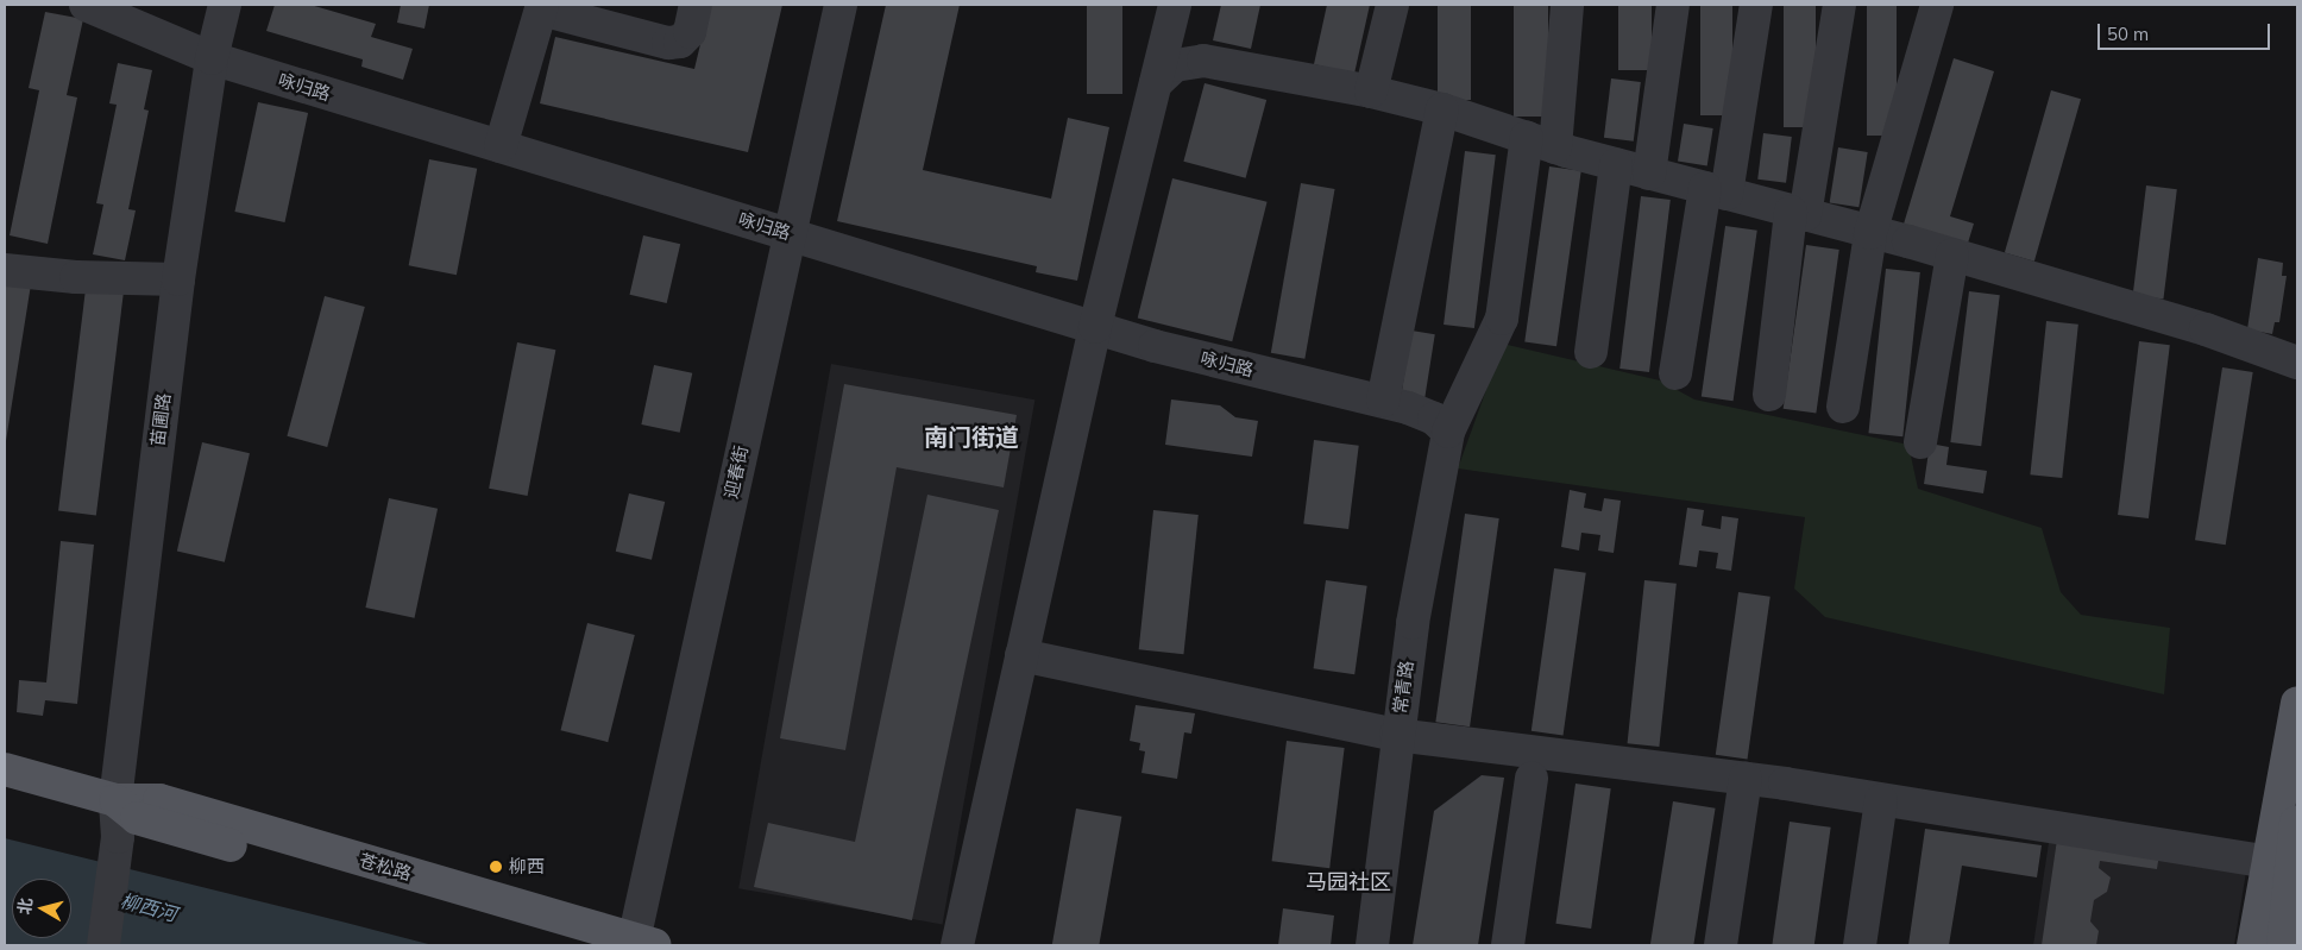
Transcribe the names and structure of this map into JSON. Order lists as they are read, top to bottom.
{
  "streets": {
    "main road": ["苍松路"],
    "street": [
      "咏归路",
      "苗圃路",
      "迎春街",
      "常青路"
    ]
  },
  "crossings": [
    ["咏归路", "苗圃路"],
    ["咏归路", "迎春街"],
    ["咏归路", "常青路"],
    ["苗圃路", "苍松路"],
    ["迎春街", "苍松路"]
  ],
  "districts": ["南门街道", "马园社区"],
  "water": ["柳西河"],
  "places": ["柳西"],
  "scale_bar": "50 m",
  "north": "left"
}
